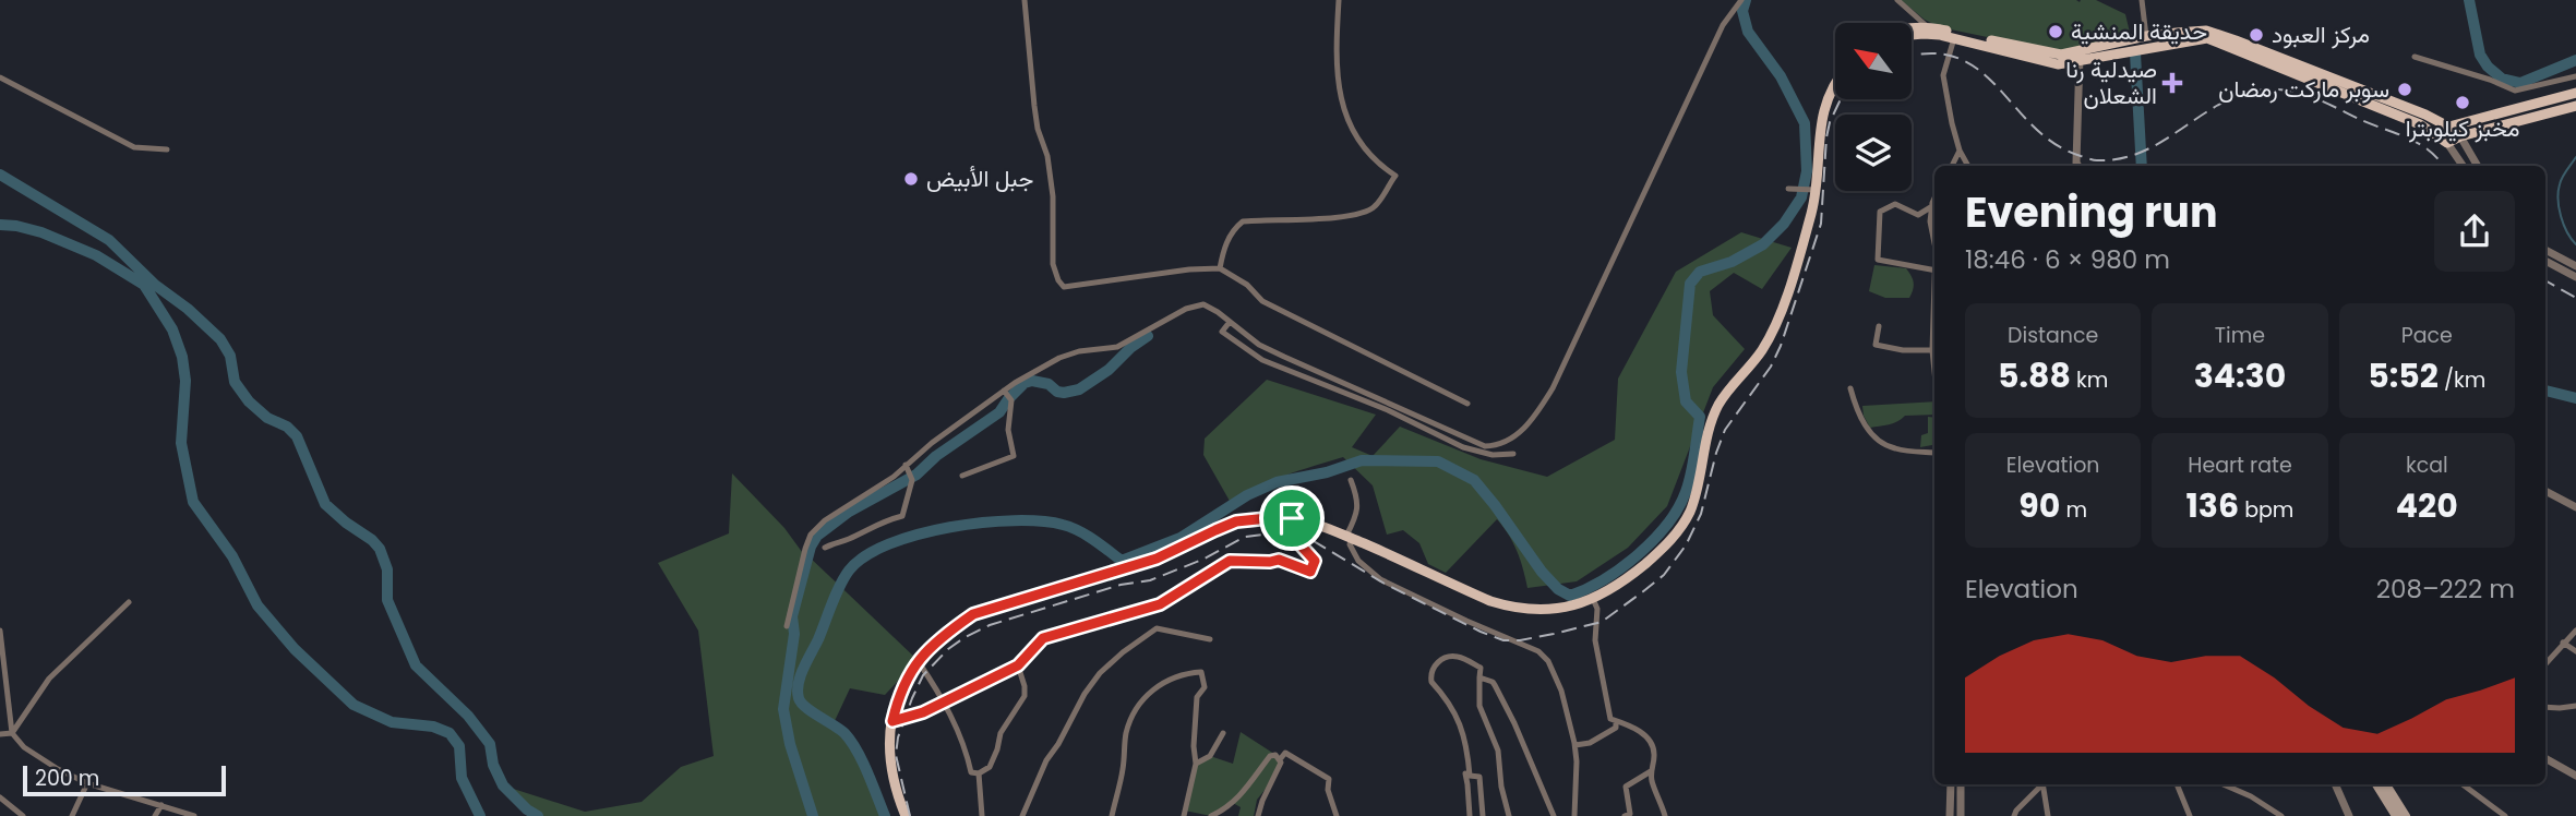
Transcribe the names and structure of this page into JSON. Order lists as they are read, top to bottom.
{
  "places": {
    "other": [
      "حديقة المنشية",
      "مركز العبود",
      "سوبر ماركت رمضان",
      "مخبز كيلوبترا",
      "جبل الأبيض"
    ],
    "health": ["صيدلية رنا الشعلان"]
  },
  "scale_bar": "200 m",
  "north": "top left",
  "page": {
    "heading": ["Evening run", "18:46 · 6 × 980 m"],
    "stats": [
      ["Distance", "5.88 km"],
      ["Time", "34:30"],
      ["Pace", "5:52 /km"],
      ["Elevation", "90 m"],
      ["Heart rate", "136 bpm"],
      ["kcal", "420"]
    ],
    "chart": ["Elevation", "208–222 m"],
    "scale": "200 m"
  }
}
